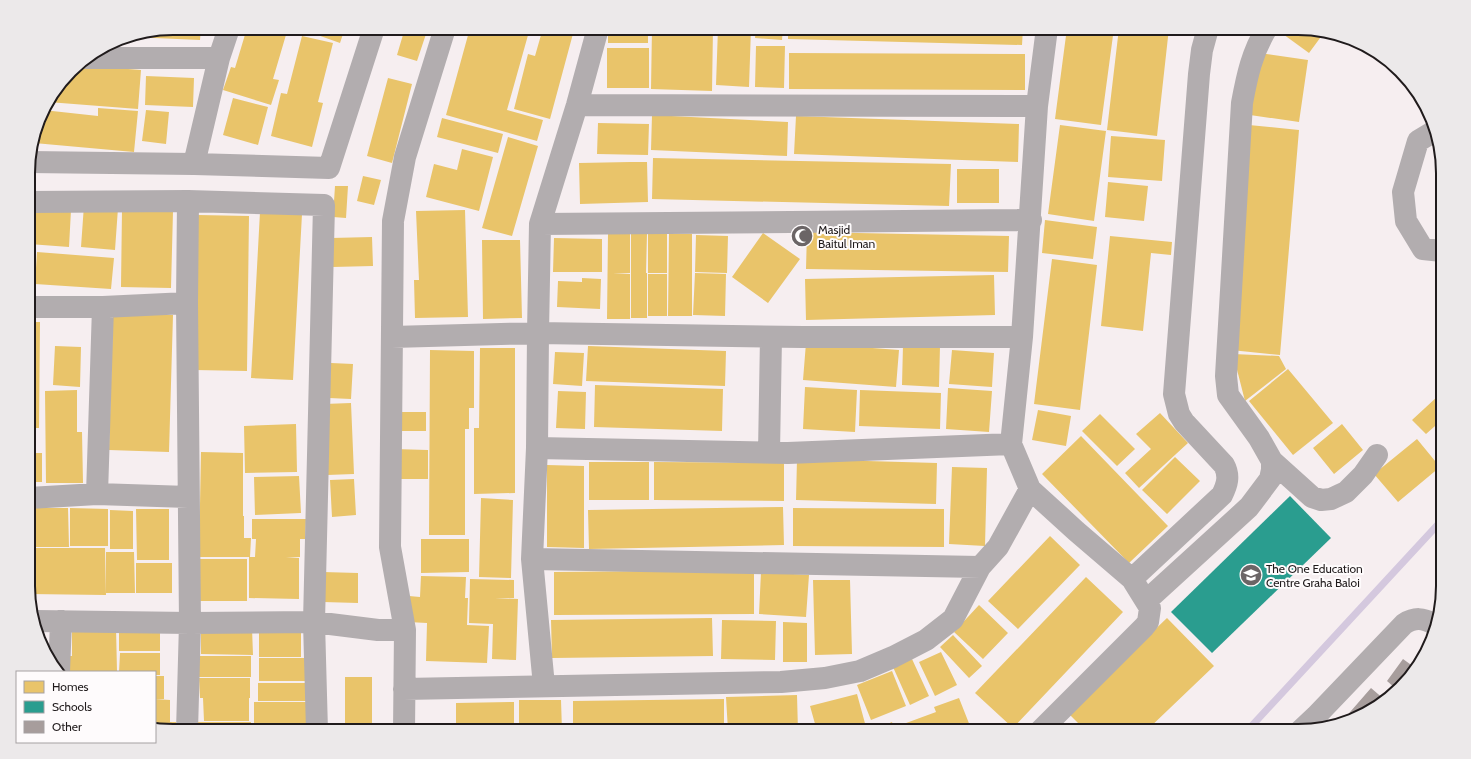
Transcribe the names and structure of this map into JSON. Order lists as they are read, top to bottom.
{
  "places": {
    "mosque": ["Masjid Baitul Iman"],
    "school or university": ["The One Education Centre Graha Baloi"]
  },
  "legend": ["Homes", "Schools", "Other"]
}
